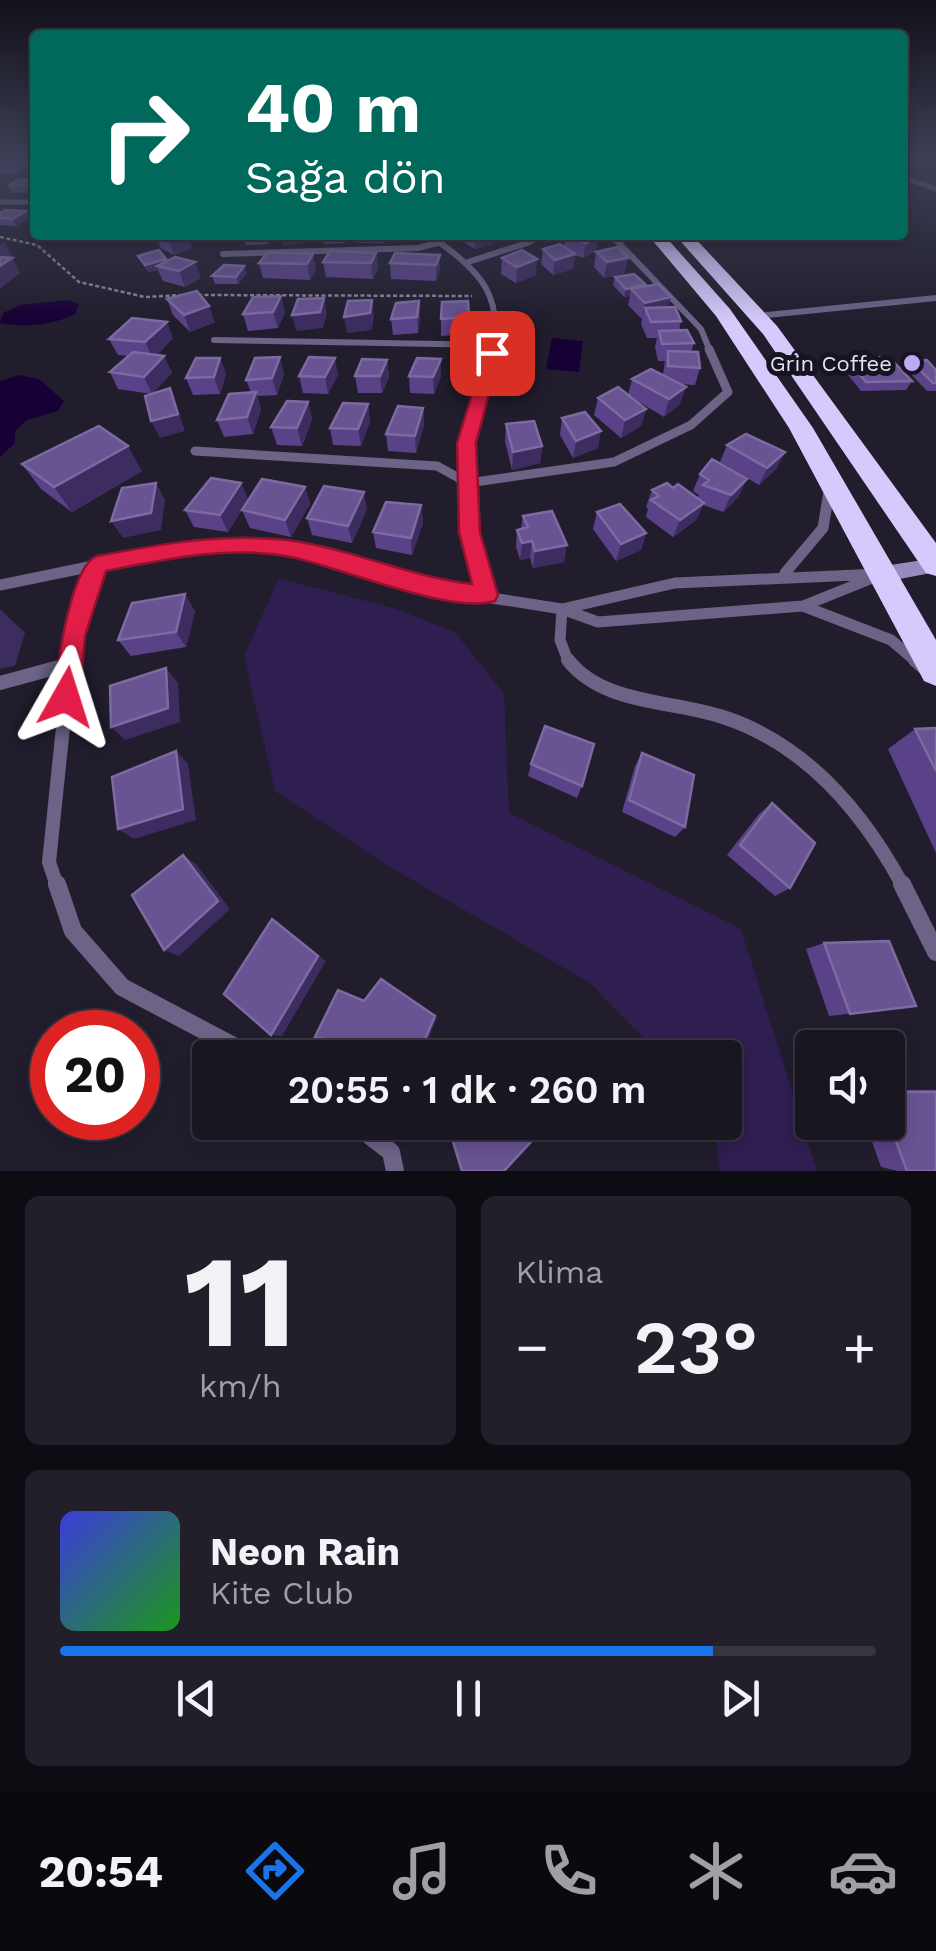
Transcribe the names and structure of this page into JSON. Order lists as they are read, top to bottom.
{
  "places": ["Grin Coffee"],
  "page": {
    "turn": ["40 m", "Sağa dön"],
    "limit": "20",
    "trip": "20:55 · 1 dk · 260 m",
    "tile": [
      ["11", "km/h"],
      "Klima"
    ],
    "heat": ["−", "23°", "+"],
    "song": ["Neon Rain", "Kite Club"],
    "tabs": "20:54"
  }
}
